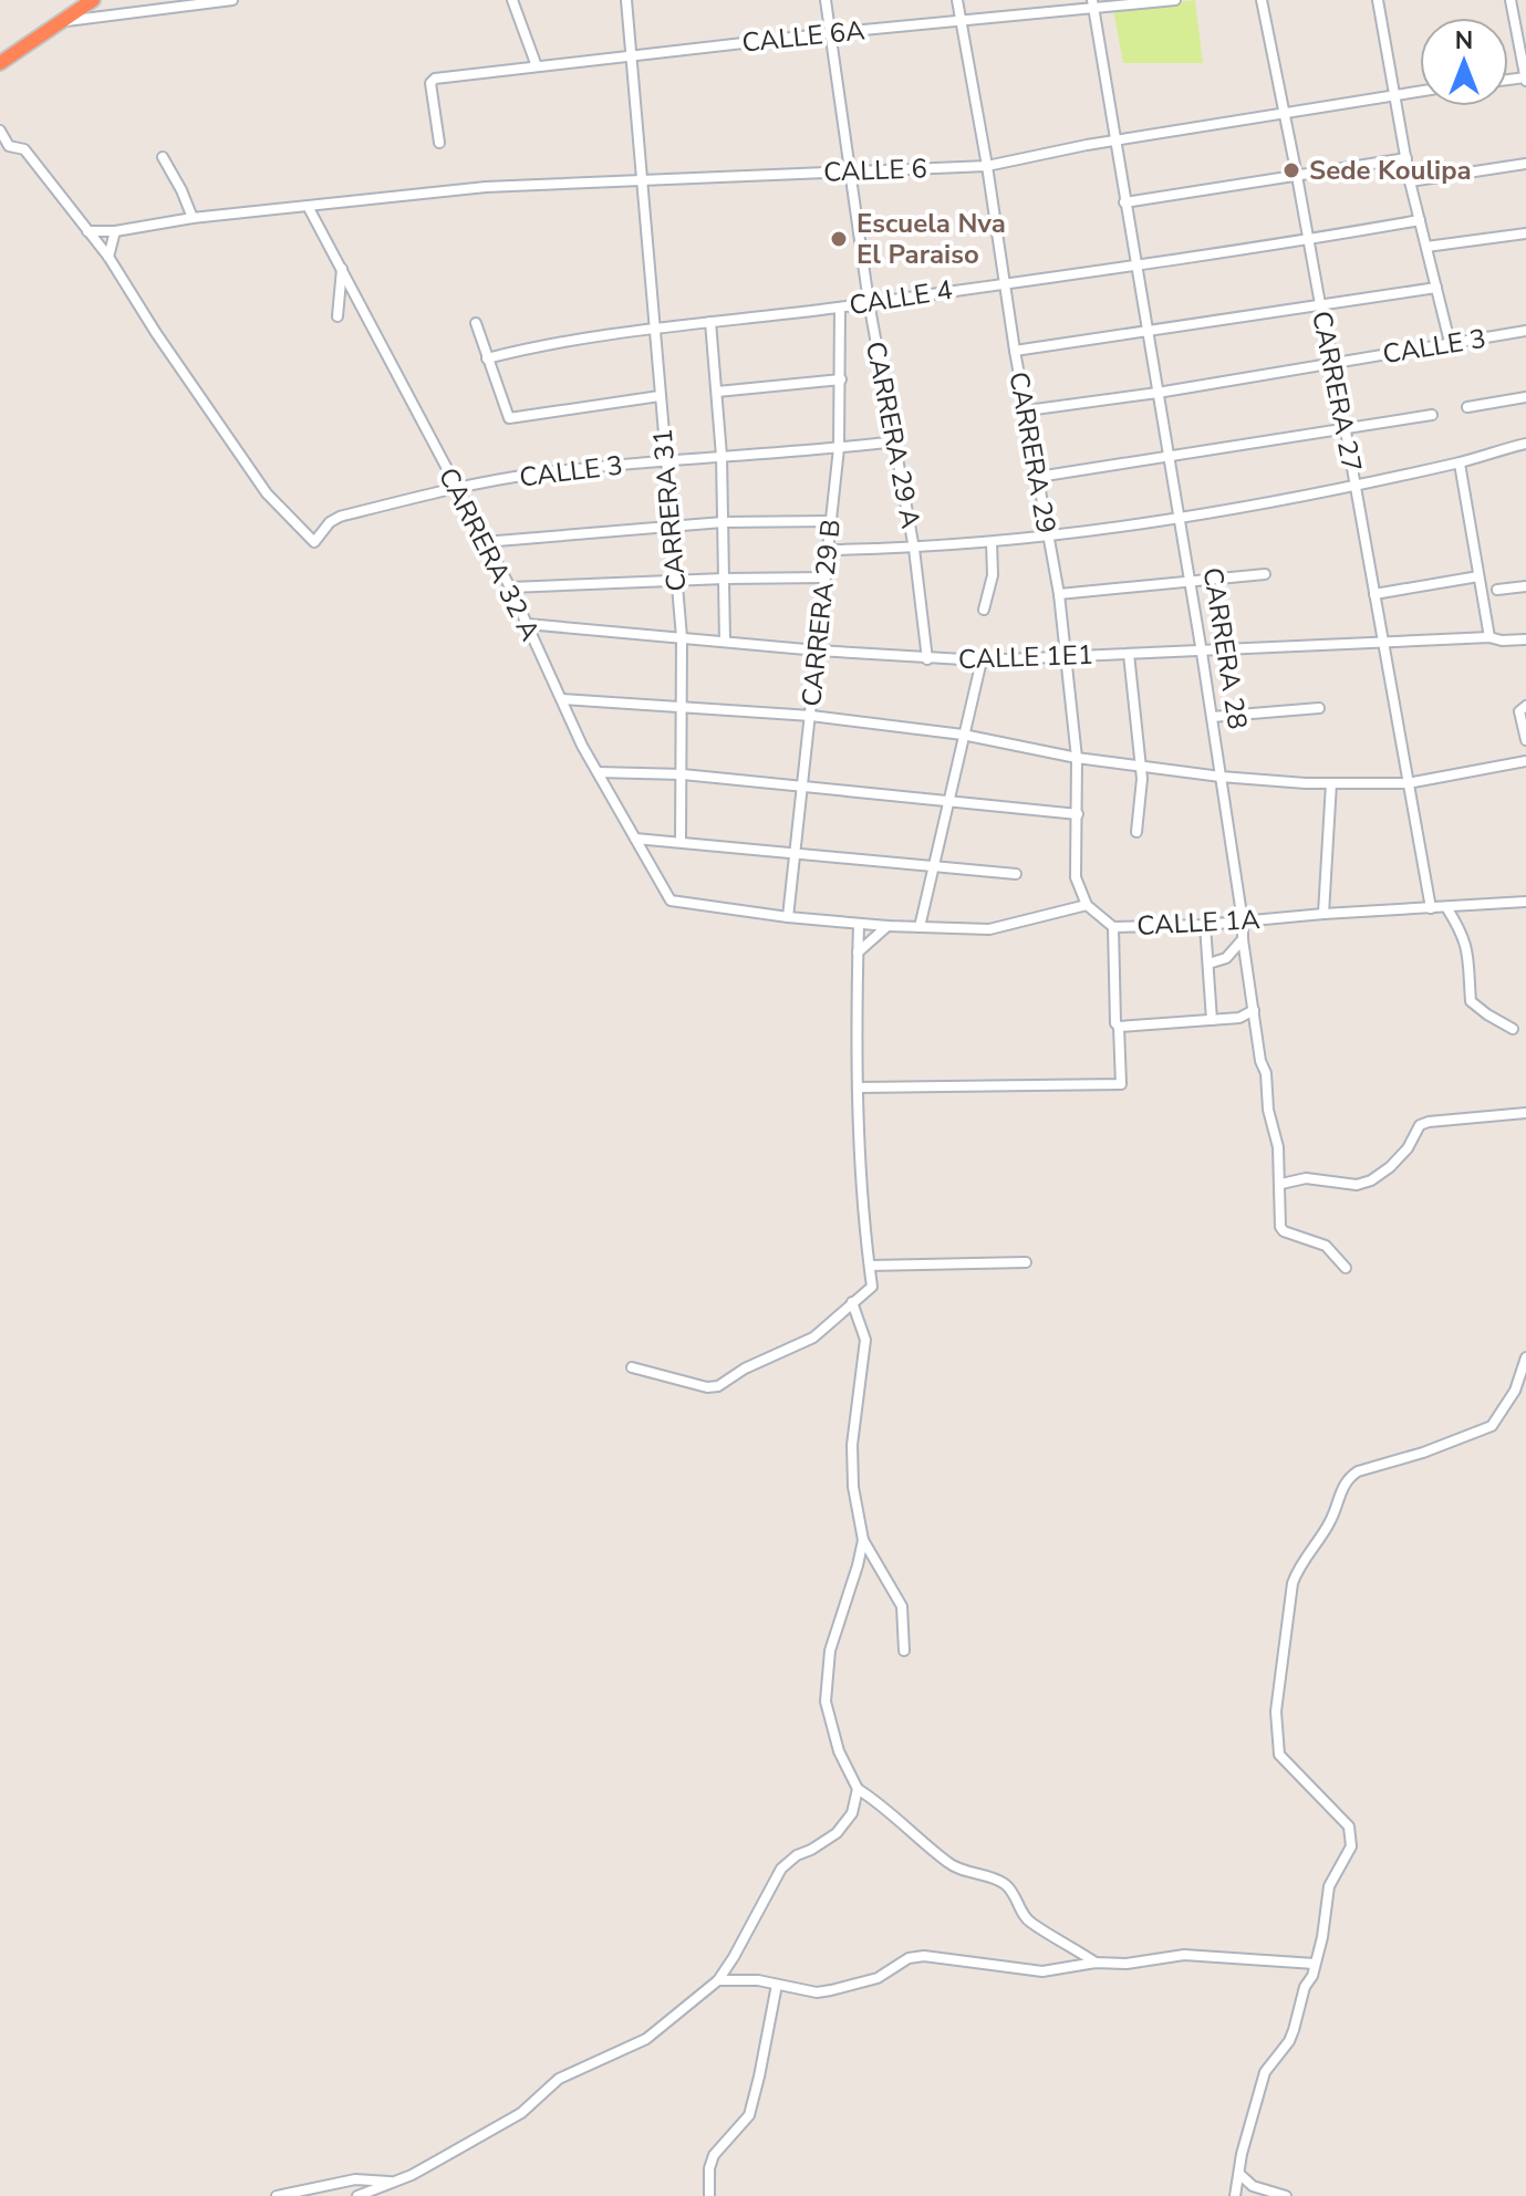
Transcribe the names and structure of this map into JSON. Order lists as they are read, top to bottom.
{
  "streets": {
    "street": [
      "CALLE 6A",
      "CALLE 6",
      "CALLE 4",
      "CALLE 3",
      "CARRERA 27",
      "CARRERA 29 A",
      "CARRERA 29",
      "CARRERA 31",
      "CARRERA 32 A",
      "CARRERA 29 B",
      "CARRERA 28",
      "CALLE 1E1",
      "CALLE 1A"
    ]
  },
  "crossings": [
    ["CALLE 6A", "CARRERA 29 A"],
    ["CALLE 6A", "CARRERA 29"],
    ["CALLE 6A", "CARRERA 31"],
    ["CALLE 6A", "CARRERA 28"],
    ["CALLE 6", "CARRERA 27"],
    ["CALLE 6", "CARRERA 29 A"],
    ["CALLE 6", "CARRERA 29"],
    ["CALLE 6", "CARRERA 31"],
    ["CALLE 6", "CARRERA 32 A"],
    ["CALLE 6", "CARRERA 28"],
    ["CALLE 4", "CARRERA 27"],
    ["CALLE 4", "CARRERA 29 A"],
    ["CALLE 4", "CARRERA 29"],
    ["CALLE 4", "CARRERA 31"],
    ["CALLE 4", "CARRERA 29 B"],
    ["CALLE 4", "CARRERA 28"],
    ["CALLE 3", "CARRERA 27"],
    ["CALLE 3", "CARRERA 29 A"],
    ["CALLE 3", "CARRERA 29"],
    ["CALLE 3", "CARRERA 31"],
    ["CALLE 3", "CARRERA 32 A"],
    ["CALLE 3", "CARRERA 29 B"],
    ["CALLE 3", "CARRERA 28"],
    ["CARRERA 27", "CALLE 1E1"],
    ["CARRERA 27", "CALLE 1A"],
    ["CARRERA 29 A", "CALLE 1E1"],
    ["CARRERA 29", "CALLE 1E1"],
    ["CARRERA 29", "CALLE 1A"],
    ["CARRERA 31", "CALLE 1E1"],
    ["CARRERA 32 A", "CARRERA 29 B"],
    ["CARRERA 32 A", "CALLE 1E1"],
    ["CARRERA 29 B", "CALLE 1E1"],
    ["CARRERA 28", "CALLE 1E1"],
    ["CARRERA 28", "CALLE 1A"]
  ],
  "places": ["Sede Koulipa", "Escuela Nva El Paraiso"],
  "north": "top"
}
